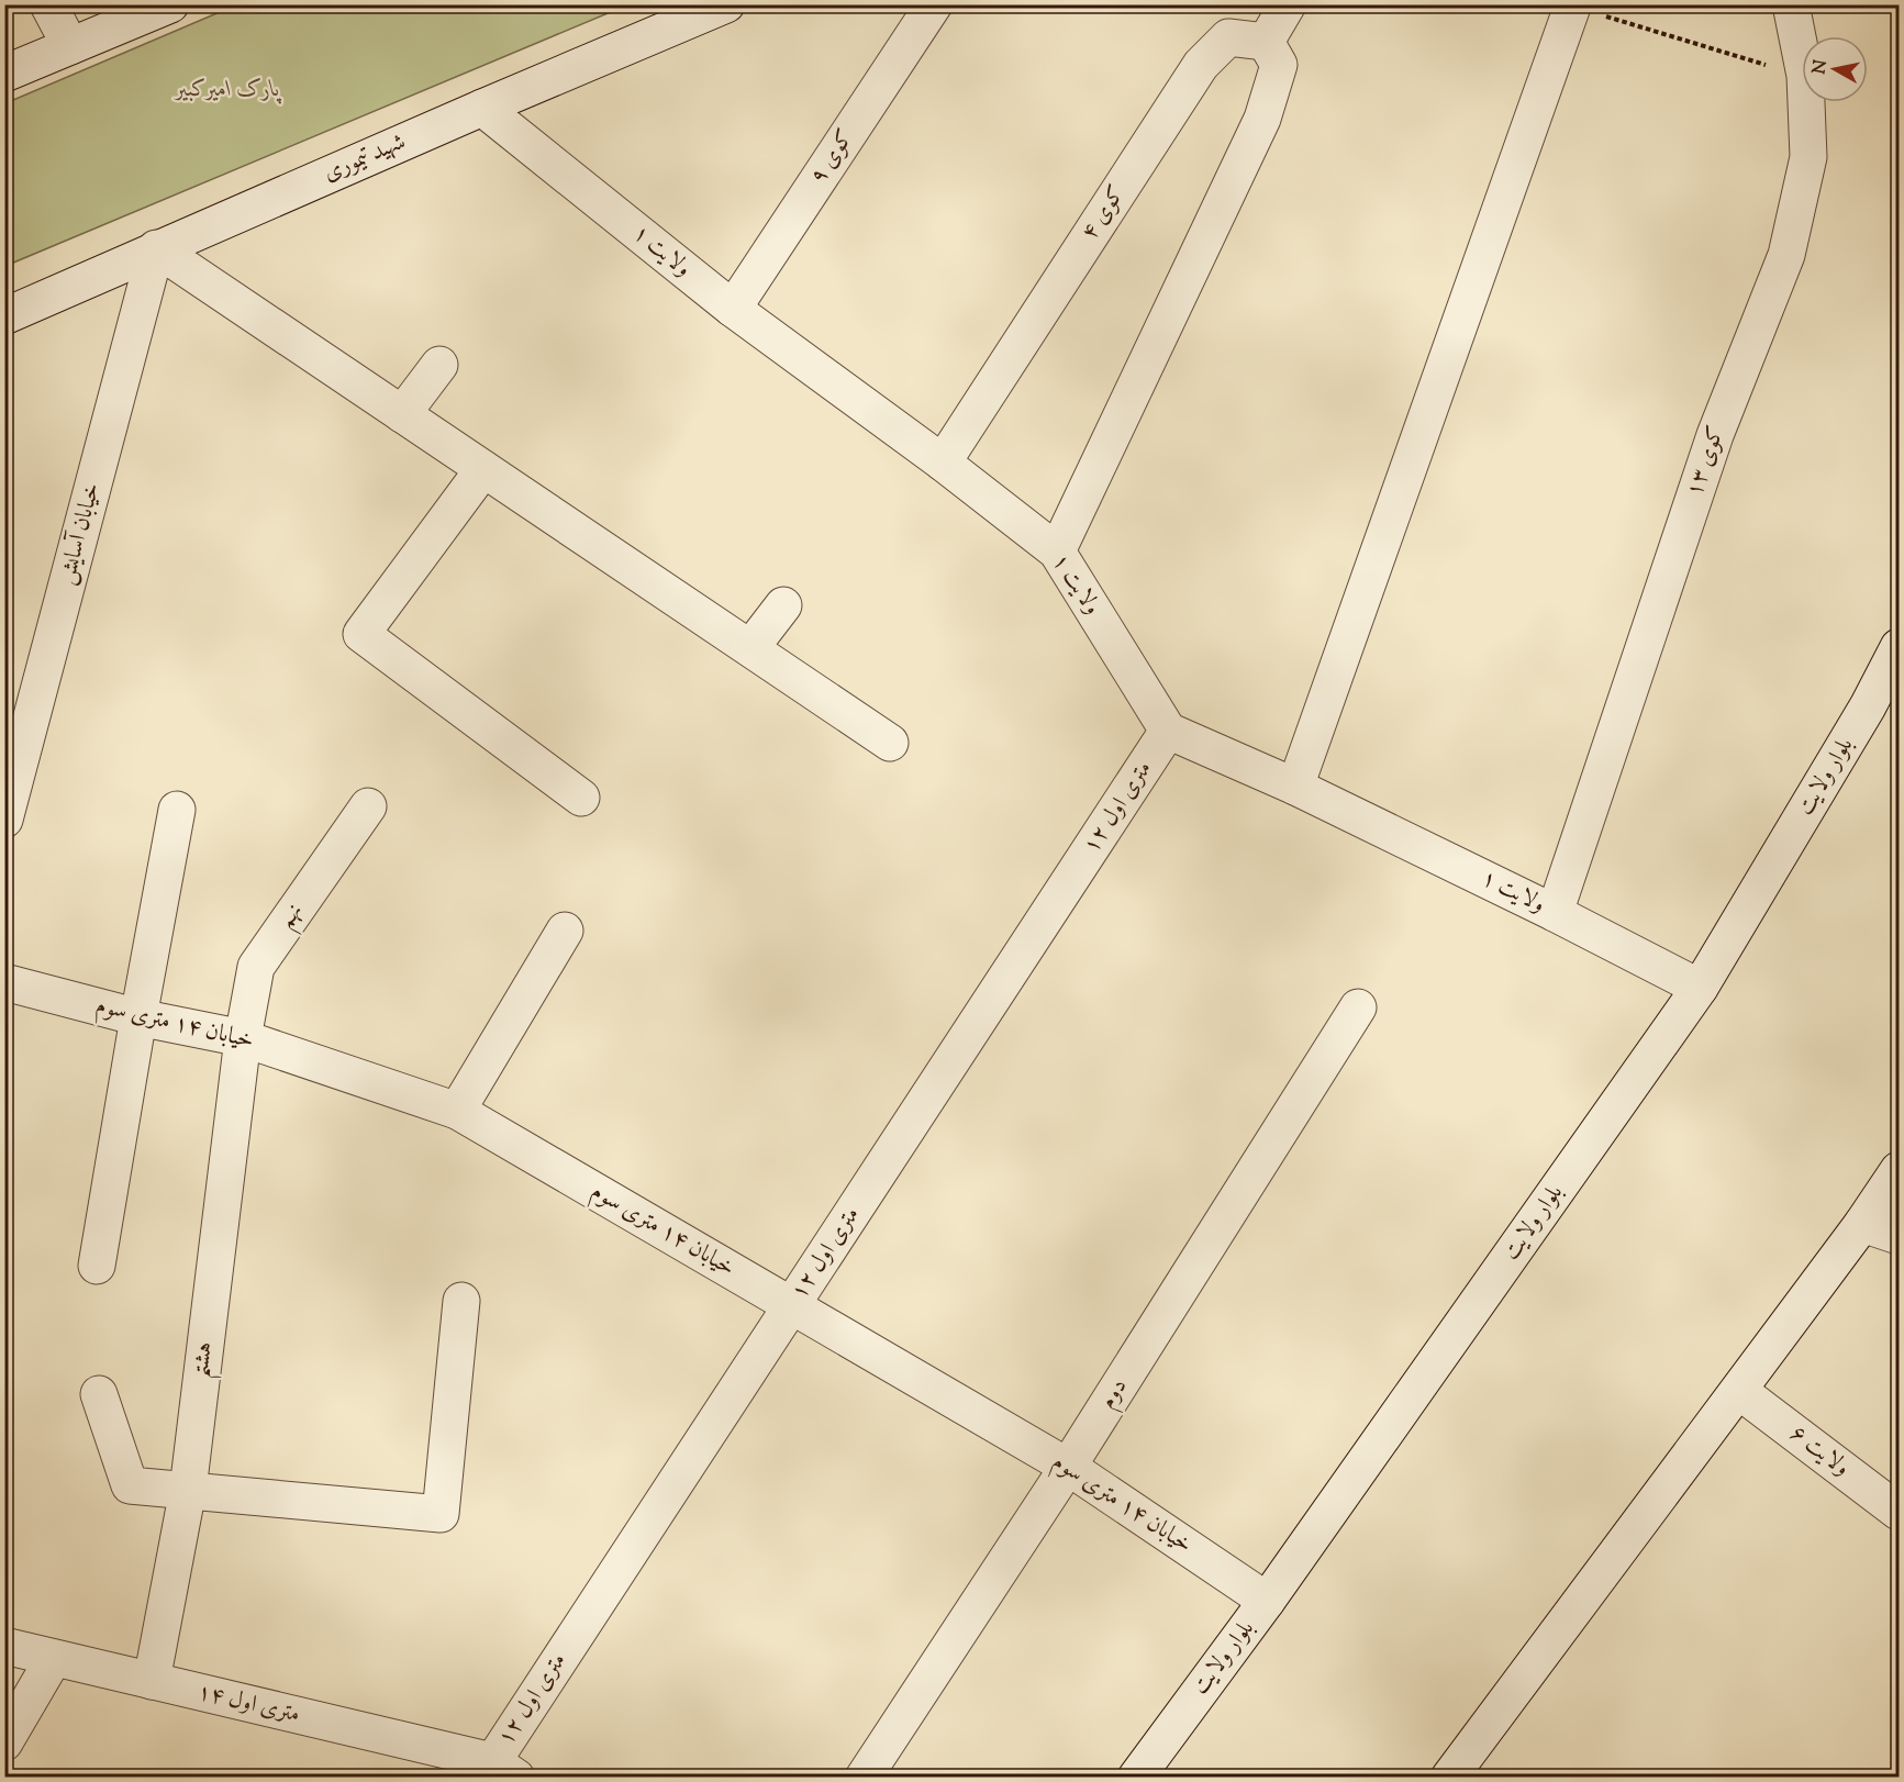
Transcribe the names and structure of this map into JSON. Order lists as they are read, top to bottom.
{
  "streets": {
    "street": [
      "کوی ۹",
      "شهید تیموری",
      "کوی ۴",
      "ولایت ۱",
      "کوی ۱۳",
      "خیابان آسایش",
      "بلوار ولایت",
      "۱۲ متری اول",
      "نهم",
      "خیابان ۱۴ متری سوم",
      "هشتم",
      "دوم",
      "ولایت ۶",
      "۱۴ متری اول"
    ]
  },
  "crossings": [
    ["کوی ۹", "ولایت ۱"],
    ["شهید تیموری", "ولایت ۱"],
    ["شهید تیموری", "خیابان آسایش"],
    ["کوی ۴", "ولایت ۱"],
    ["ولایت ۱", "کوی ۱۳"],
    ["ولایت ۱", "بلوار ولایت"],
    ["ولایت ۱", "۱۲ متری اول"],
    ["بلوار ولایت", "خیابان ۱۴ متری سوم"],
    ["۱۲ متری اول", "خیابان ۱۴ متری سوم"],
    ["۱۲ متری اول", "۱۴ متری اول"],
    ["نهم", "خیابان ۱۴ متری سوم"],
    ["نهم", "هشتم"],
    ["خیابان ۱۴ متری سوم", "هشتم"],
    ["خیابان ۱۴ متری سوم", "دوم"],
    ["هشتم", "۱۴ متری اول"]
  ],
  "parks": ["پارک امیرکبیر"],
  "north": "left"
}
